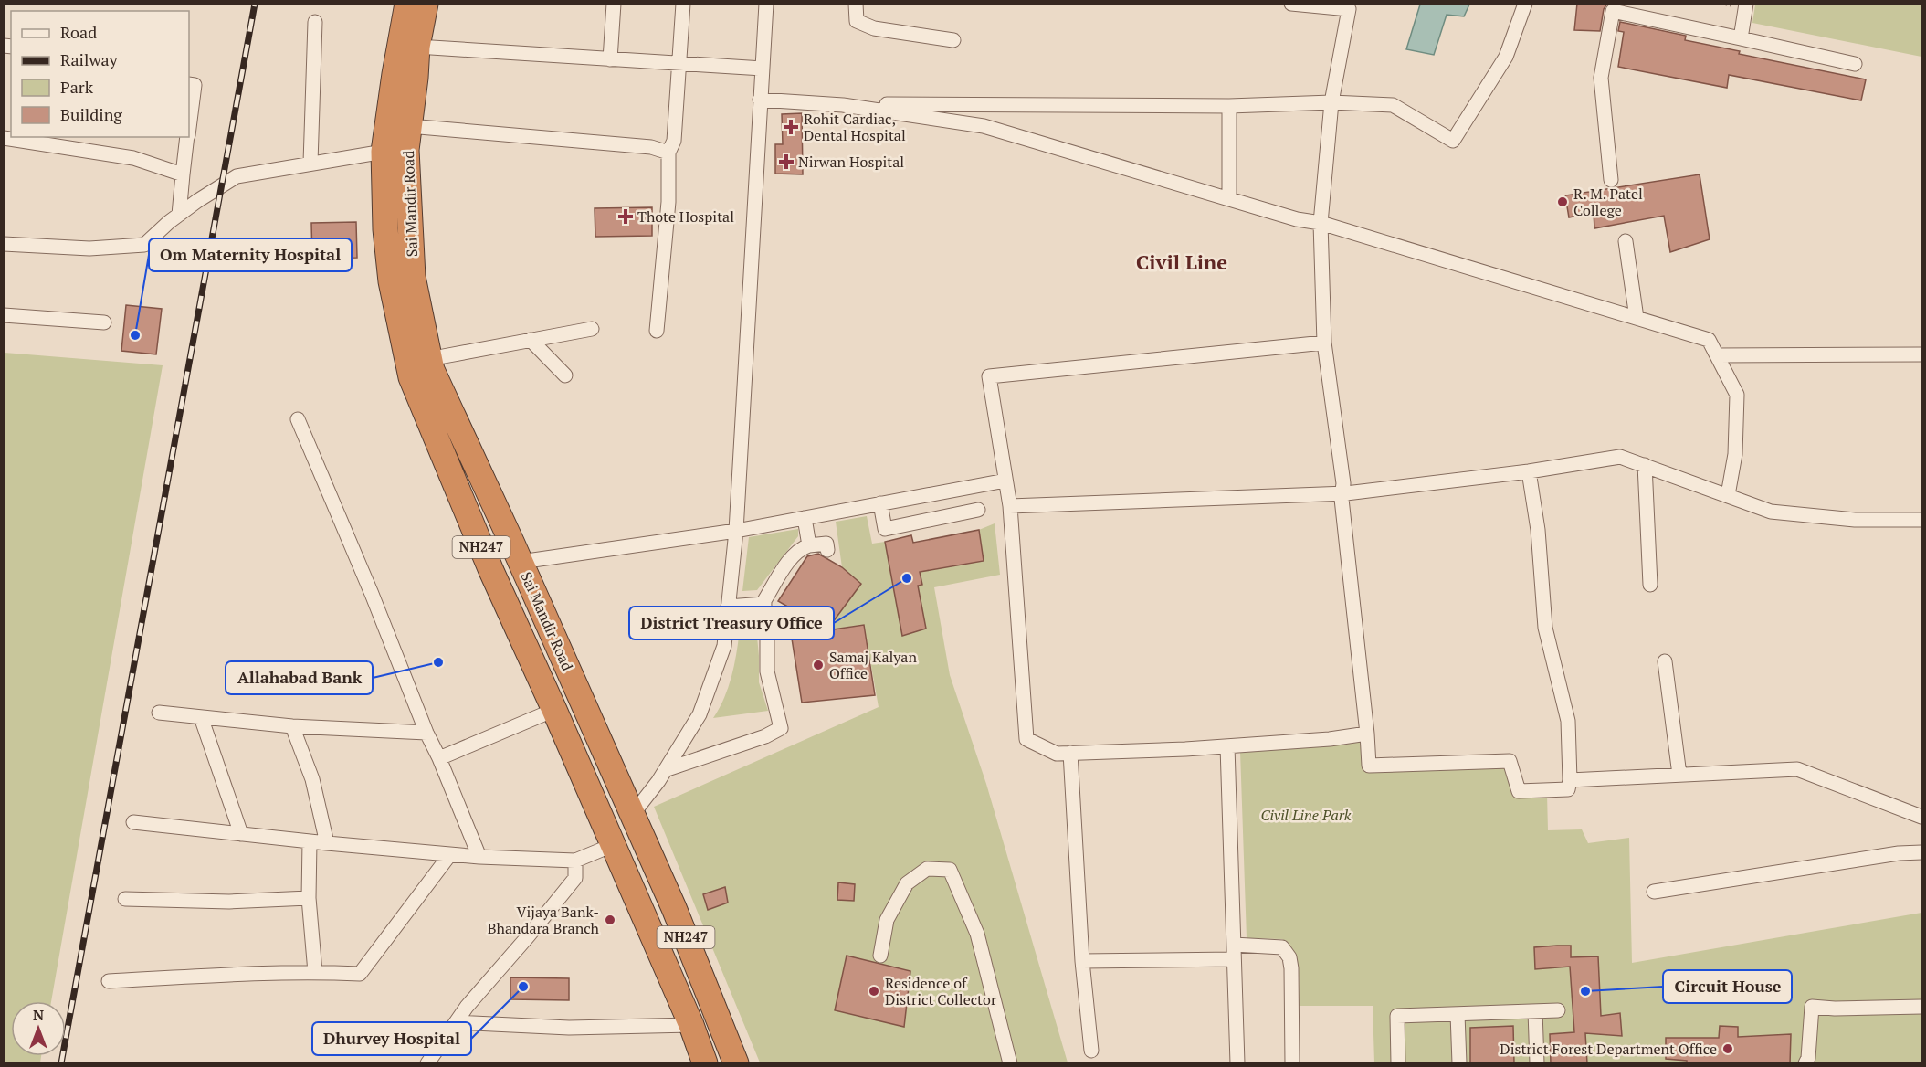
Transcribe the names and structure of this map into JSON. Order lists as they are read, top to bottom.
{
  "streets": {
    "highway": ["Sai Mandir Road", "NH247"]
  },
  "districts": ["Civil Line"],
  "parks": ["Civil Line Park"],
  "places": {
    "health": ["Rohit Cardiac, Dental Hospital", "Nirwan Hospital", "Thote Hospital"],
    "other": [
      "R. M. Patel College",
      "Om Maternity Hospital",
      "District Treasury Office",
      "Allahabad Bank",
      "Samaj Kalyan Office",
      "Vijaya Bank- Bhandara Branch",
      "Dhurvey Hospital",
      "Residence of District Collector",
      "Circuit House",
      "District Forest Department Office"
    ]
  },
  "legend": [
    "Road",
    "Railway",
    "Park",
    "Building"
  ],
  "north": "top"
}
